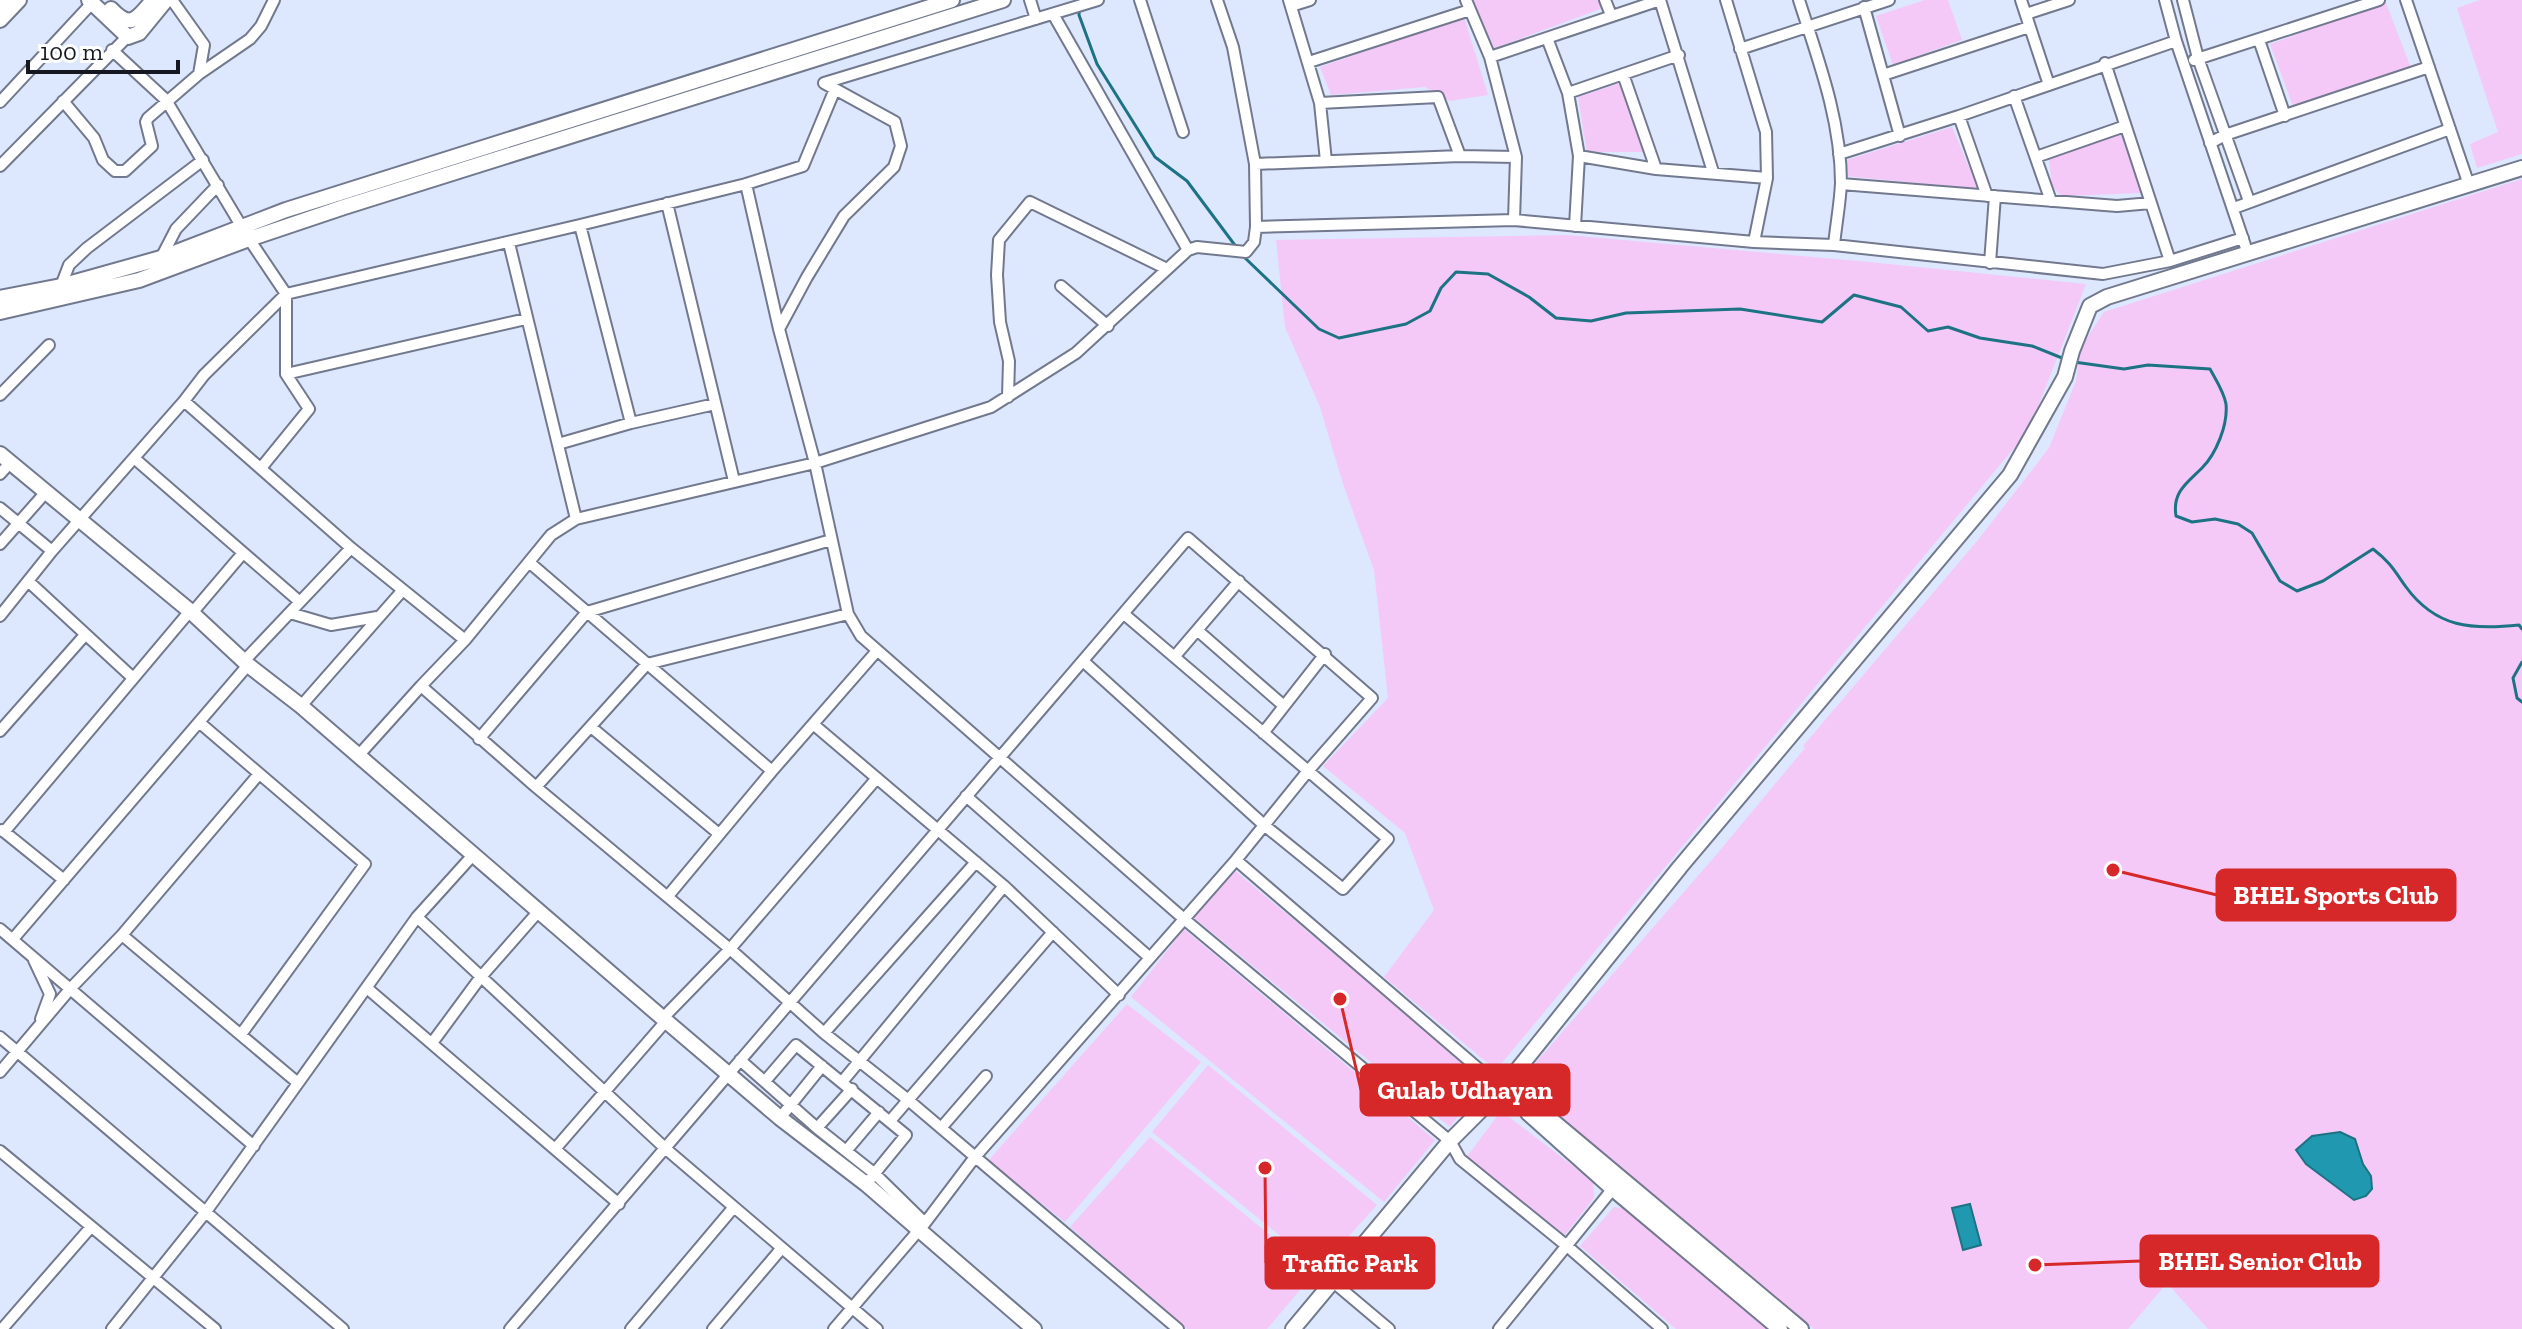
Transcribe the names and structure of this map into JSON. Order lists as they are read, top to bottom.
{
  "places": [
    "BHEL Sports Club",
    "Gulab Udhayan",
    "Traffic Park",
    "BHEL Senior Club"
  ],
  "scale_bar": "100 m"
}
